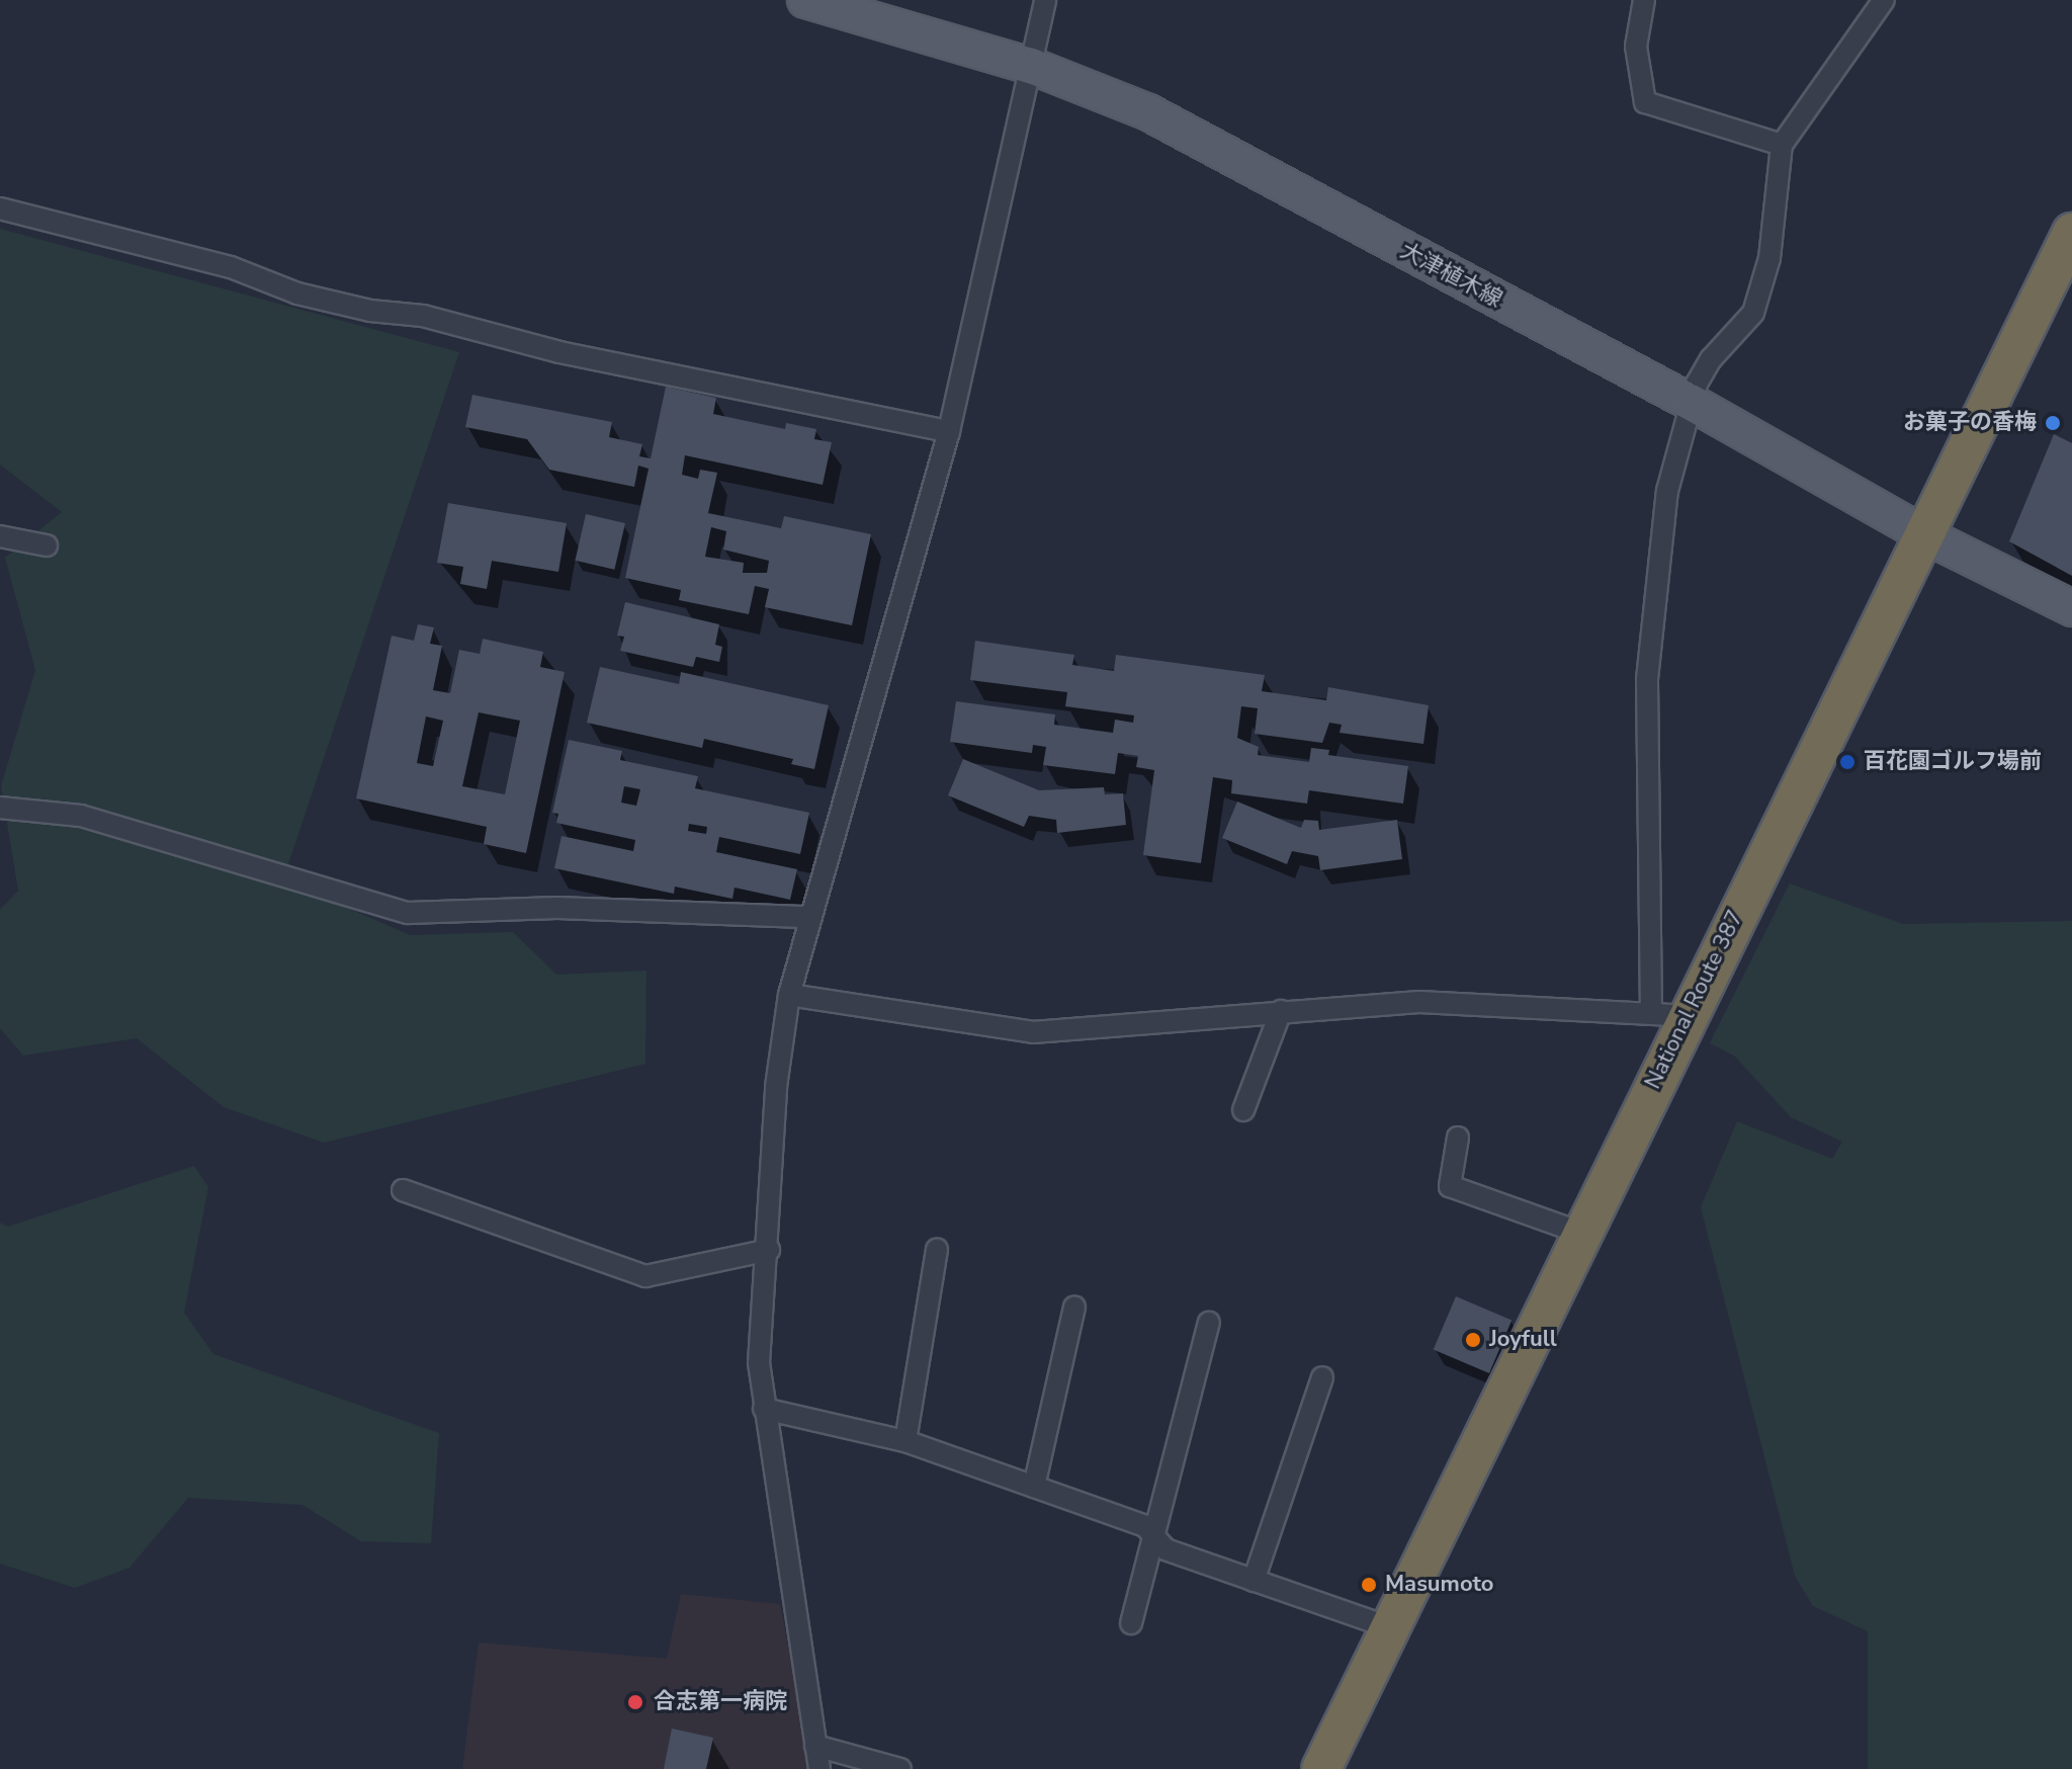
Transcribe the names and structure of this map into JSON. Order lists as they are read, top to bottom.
{
  "streets": {
    "highway": ["National Route 387"],
    "main road": ["大津植木線"]
  },
  "crossings": [
    ["大津植木線", "National Route 387"]
  ],
  "places": [
    "お菓子の香梅",
    "百花園ゴルフ場前",
    "Joyfull",
    "Masumoto",
    "合志第一病院"
  ]
}
